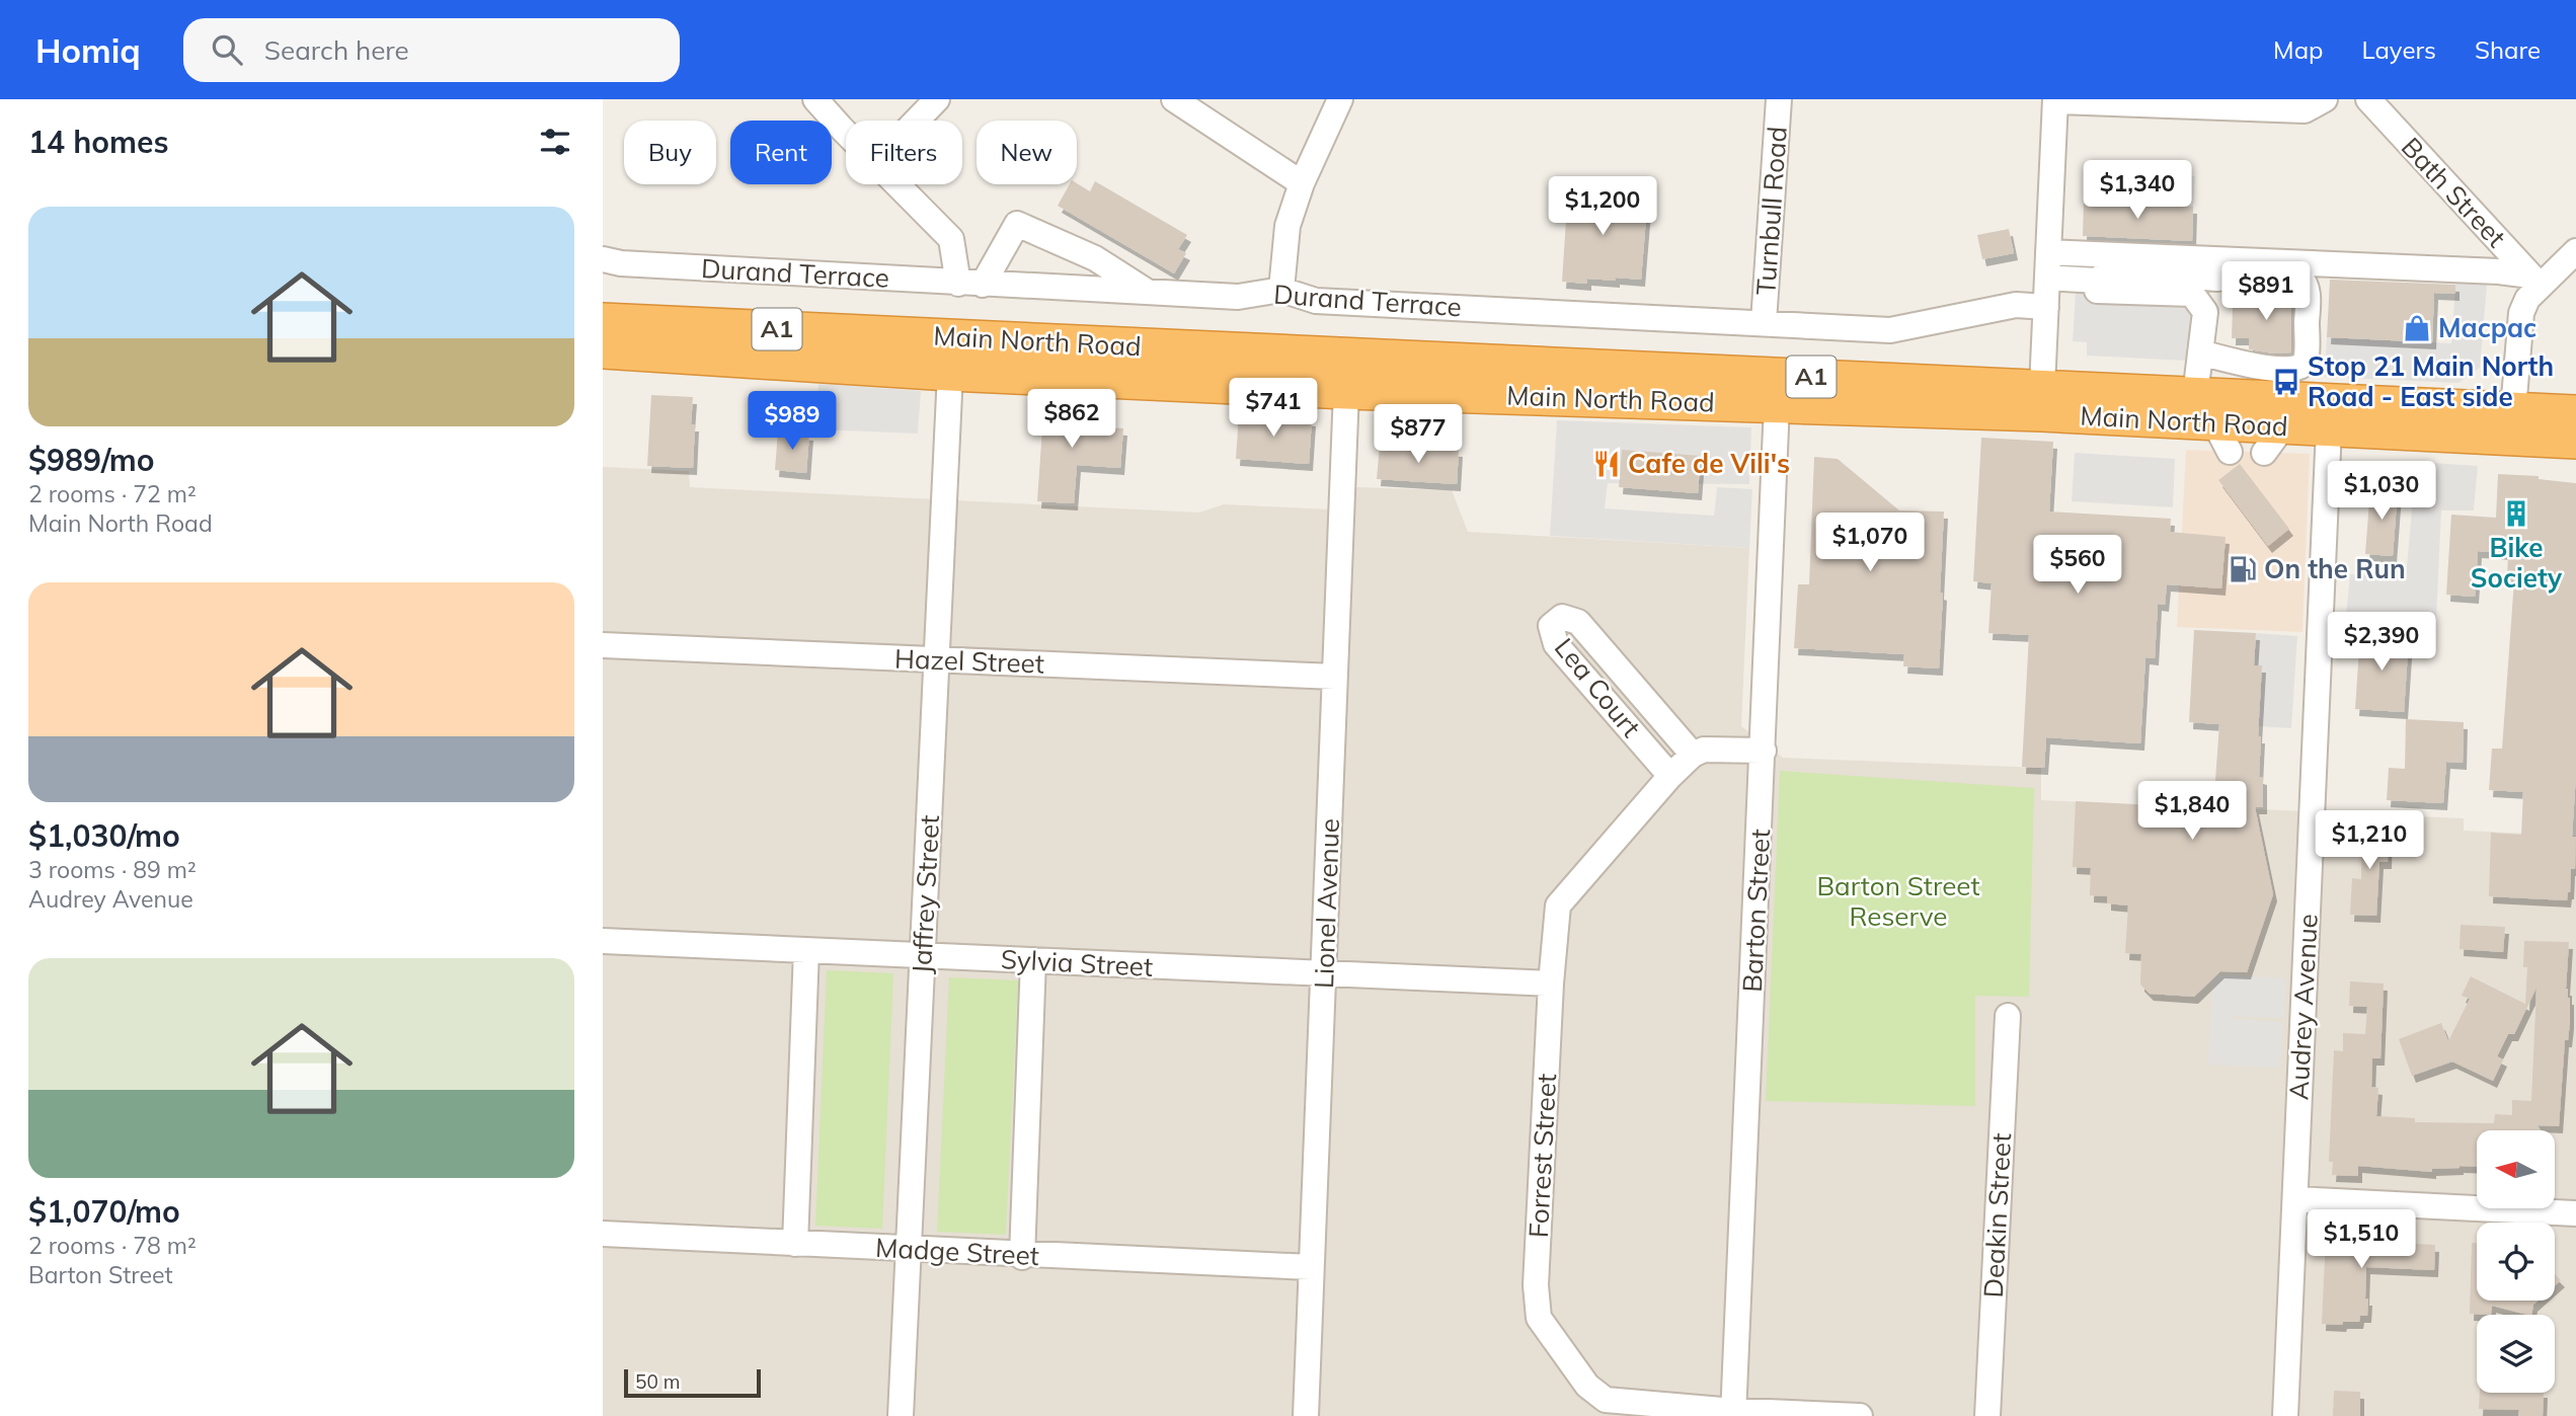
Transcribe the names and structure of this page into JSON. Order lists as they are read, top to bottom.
{
  "streets": {
    "highway": ["A1", "Main North Road"],
    "street": [
      "Bath Street",
      "Turnbull Road",
      "Durand Terrace",
      "Hazel Street",
      "Lea Court",
      "Jaffrey Street",
      "Lionel Avenue",
      "Barton Street",
      "Sylvia Street",
      "Audrey Avenue",
      "Forrest Street",
      "Deakin Street",
      "Madge Street"
    ]
  },
  "crossings": [
    ["Turnbull Road", "Durand Terrace"],
    ["Main North Road", "Jaffrey Street"],
    ["Main North Road", "Lionel Avenue"],
    ["Main North Road", "Barton Street"],
    ["Main North Road", "Audrey Avenue"],
    ["Hazel Street", "Jaffrey Street"],
    ["Hazel Street", "Lionel Avenue"],
    ["Lea Court", "Forrest Street"],
    ["Jaffrey Street", "Sylvia Street"],
    ["Jaffrey Street", "Madge Street"],
    ["Lionel Avenue", "Sylvia Street"],
    ["Lionel Avenue", "Madge Street"],
    ["Barton Street", "Forrest Street"],
    ["Sylvia Street", "Forrest Street"]
  ],
  "parks": ["Barton Street Reserve"],
  "places": {
    "shop": ["Macpac"],
    "bus stop": ["Stop 21 Main North Road - East side"],
    "restaurant": ["Cafe de Vili's"],
    "building": ["Bike Society"],
    "fuel station": ["On the Run"]
  },
  "scale_bar": "50 m",
  "north": "left",
  "page": {
    "header": "Homiq",
    "search": "Search here",
    "nav": ["Map", "Layers", "Share"],
    "heading": "14 homes",
    "chip": [
      "Buy",
      "Rent",
      "Filters",
      "New"
    ],
    "price": [
      "$1,340",
      "$1,200",
      "$891",
      "$741",
      "$862",
      "$989",
      "$877",
      "$1,030",
      "$1,070",
      "$560",
      "$2,390",
      "$1,840",
      "$1,210",
      "$1,510"
    ],
    "list": [
      {
        "name": "$989/mo",
        "note": "2 rooms · 72 m² · Main North Road"
      },
      {
        "name": "$1,030/mo",
        "note": "3 rooms · 89 m² · Audrey Avenue"
      },
      {
        "name": "$1,070/mo",
        "note": "2 rooms · 78 m² · Barton Street"
      }
    ],
    "scale": "50 m"
  }
}
